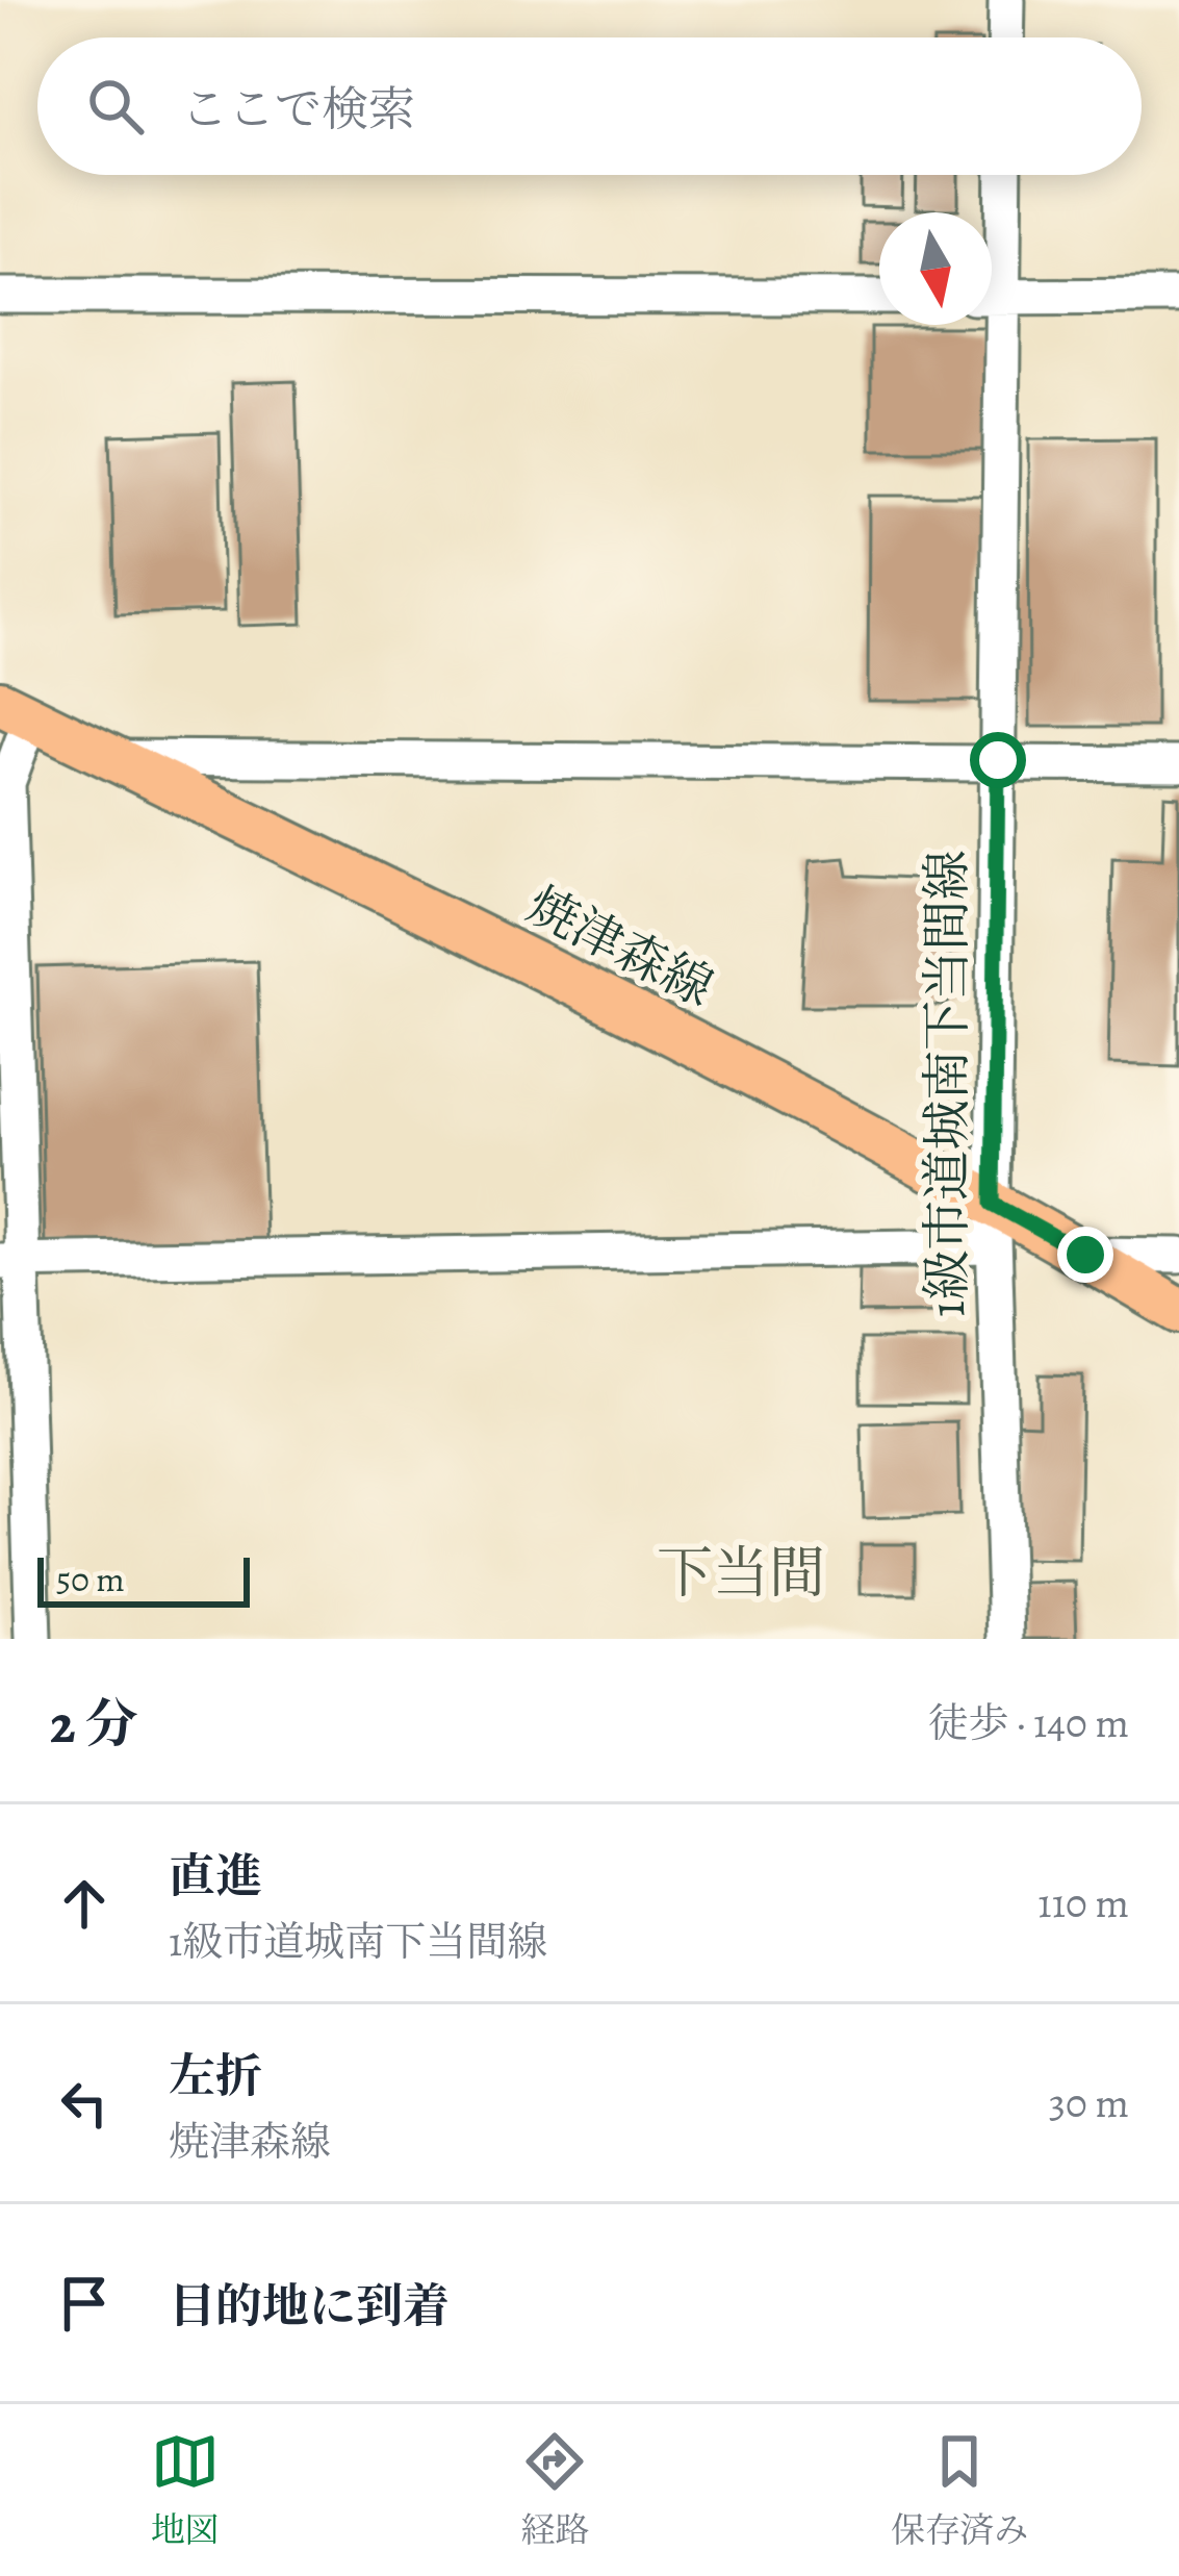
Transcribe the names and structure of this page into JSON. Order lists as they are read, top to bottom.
{
  "streets": {
    "main road": ["焼津森線"],
    "street": ["1級市道城南下当間線"]
  },
  "crossings": [
    ["焼津森線", "1級市道城南下当間線"]
  ],
  "districts": ["下当間"],
  "scale_bar": "50 m",
  "north": "bottom",
  "page": {
    "search": "ここで検索",
    "scale": "50 m",
    "heading": ["2 分", "徒歩 · 140 m"],
    "list": [
      ["直進", "1級市道城南下当間線", "110 m"],
      ["左折", "焼津森線", "30 m"],
      "目的地に到着"
    ],
    "nav": ["地図", "経路", "保存済み"]
  }
}
